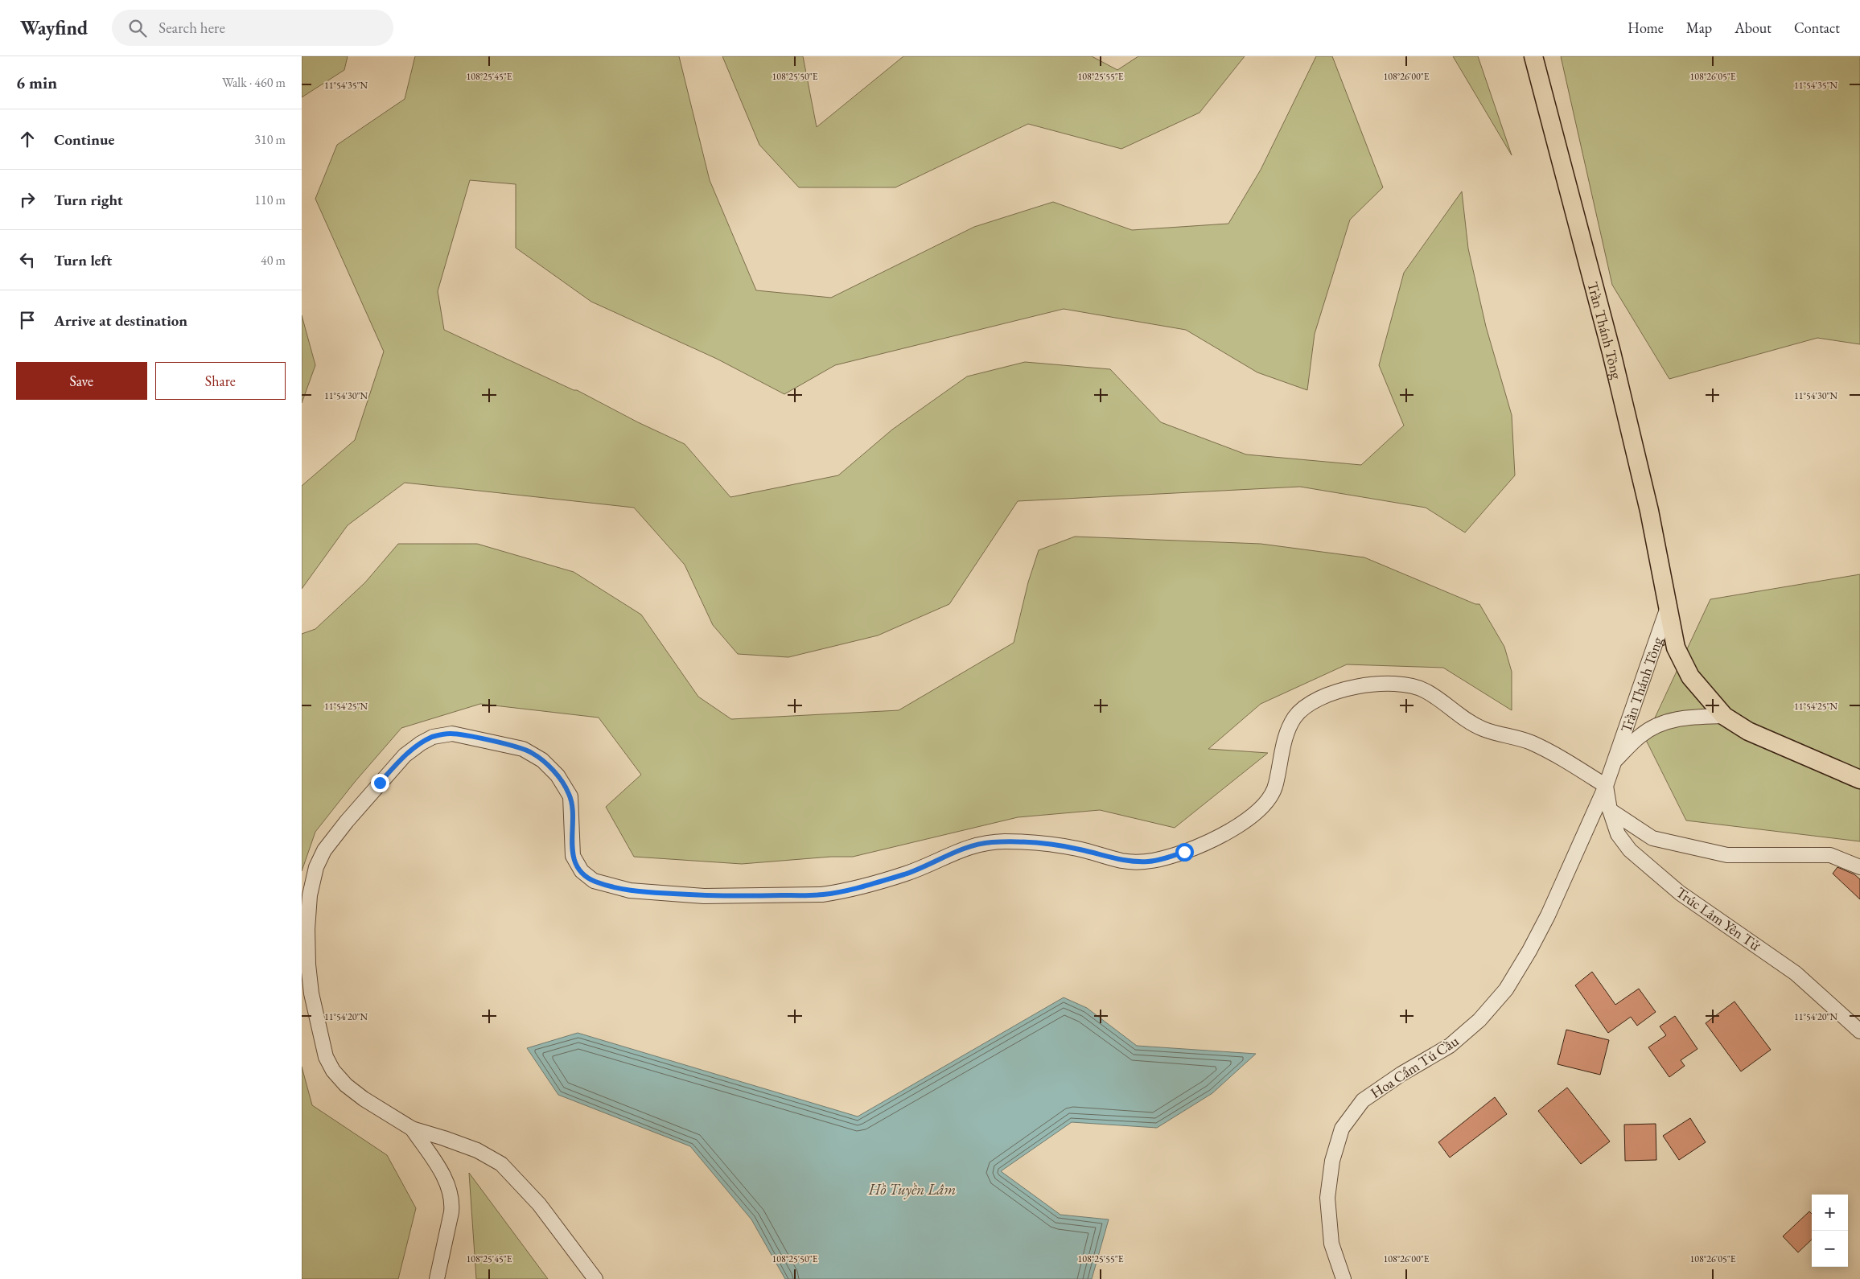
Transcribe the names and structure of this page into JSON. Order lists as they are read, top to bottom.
{
  "streets": {
    "main road": ["Trần Thánh Tông"],
    "street": ["Trúc Lâm Yên Tử", "Hoa Cẩm Tú Cầu"]
  },
  "crossings": [
    ["Trần Thánh Tông", "Trúc Lâm Yên Tử"],
    ["Trần Thánh Tông", "Hoa Cẩm Tú Cầu"],
    ["Trúc Lâm Yên Tử", "Hoa Cẩm Tú Cầu"]
  ],
  "water": ["Hồ Tuyền Lâm"],
  "page": {
    "header": "Wayfind",
    "search": "Search here",
    "nav": [
      "Home",
      "Map",
      "About",
      "Contact"
    ],
    "heading": ["6 min", "Walk · 460 m"],
    "list": [
      ["Continue", "310 m"],
      ["Turn right", "110 m"],
      ["Turn left", "40 m"],
      "Arrive at destination"
    ],
    "buttons": ["Save", "Share"],
    "map_buttons": ["+", "−"]
  },
  "coordinates": [
    "108°25'45\"E",
    "108°25'50\"E",
    "108°25'55\"E",
    "108°26'00\"E",
    "108°26'05\"E",
    "11°54'35\"N",
    "11°54'30\"N",
    "11°54'25\"N",
    "11°54'20\"N"
  ]
}
